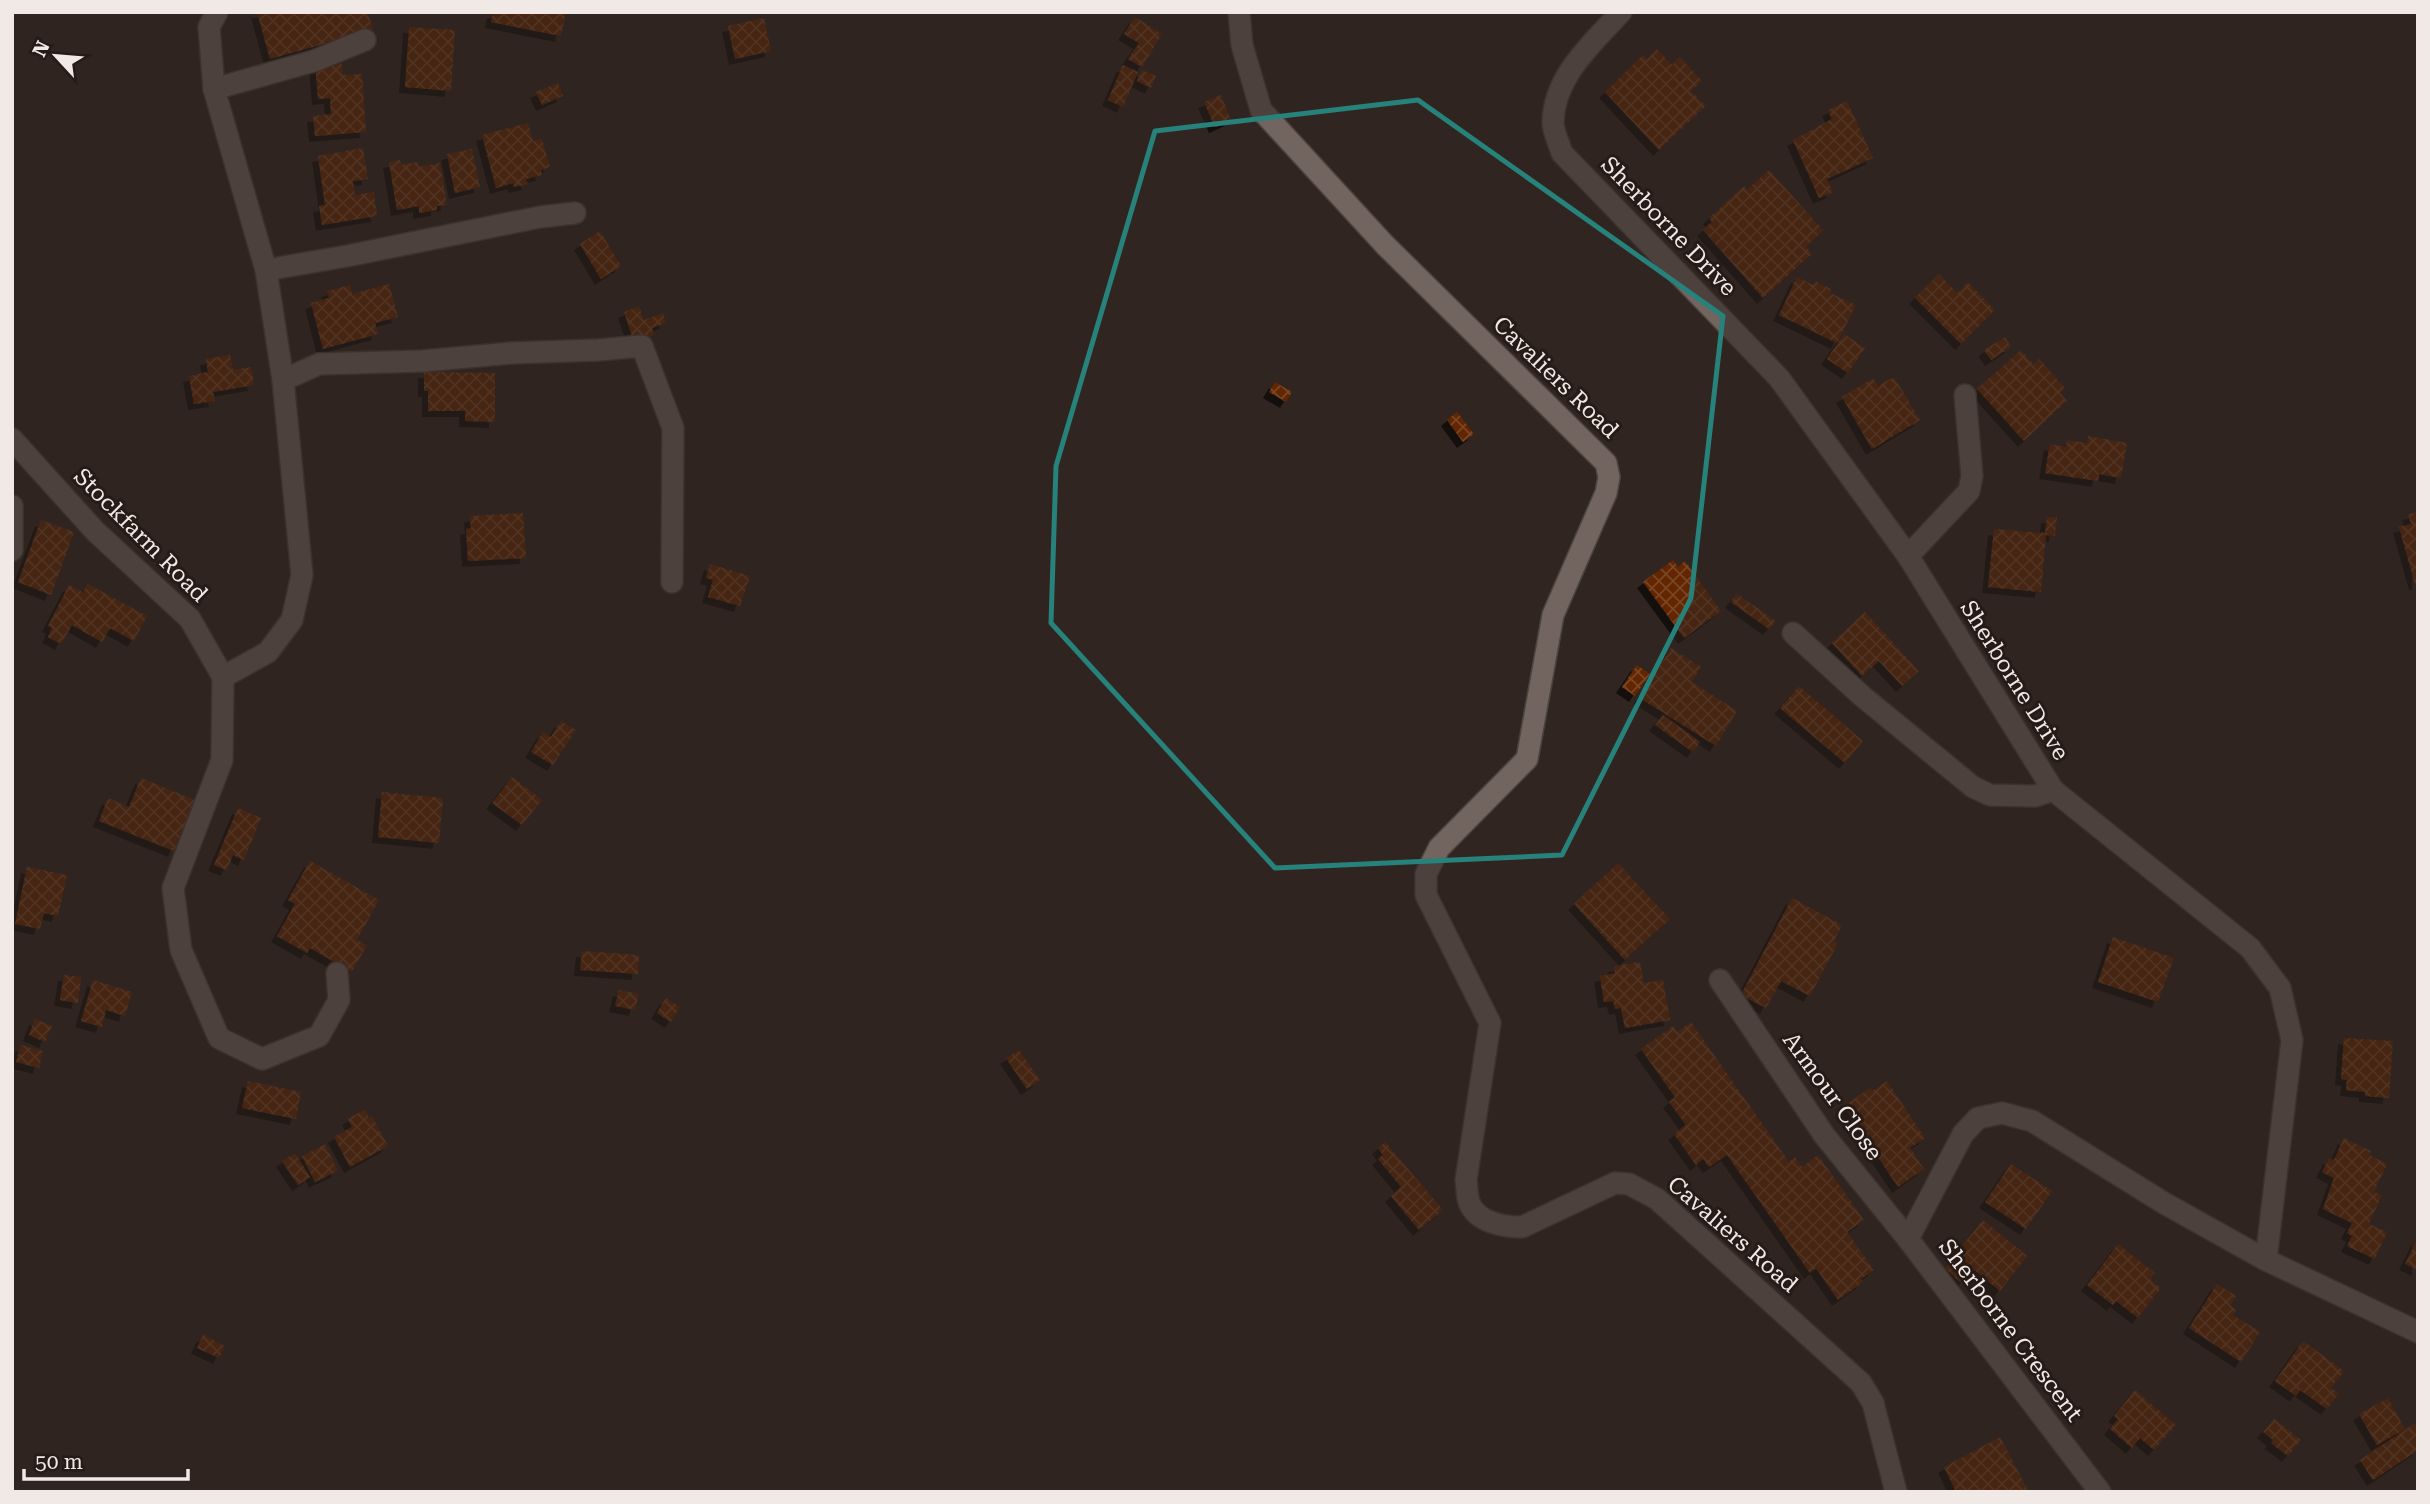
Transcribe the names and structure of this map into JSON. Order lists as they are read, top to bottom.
{
  "streets": {
    "street": [
      "Sherborne Drive",
      "Cavaliers Road",
      "Stockfarm Road",
      "Armour Close",
      "Sherborne Crescent"
    ]
  },
  "crossings": [
    ["Sherborne Drive", "Sherborne Crescent"],
    ["Armour Close", "Sherborne Crescent"]
  ],
  "scale_bar": "50 m",
  "north": "top left"
}
